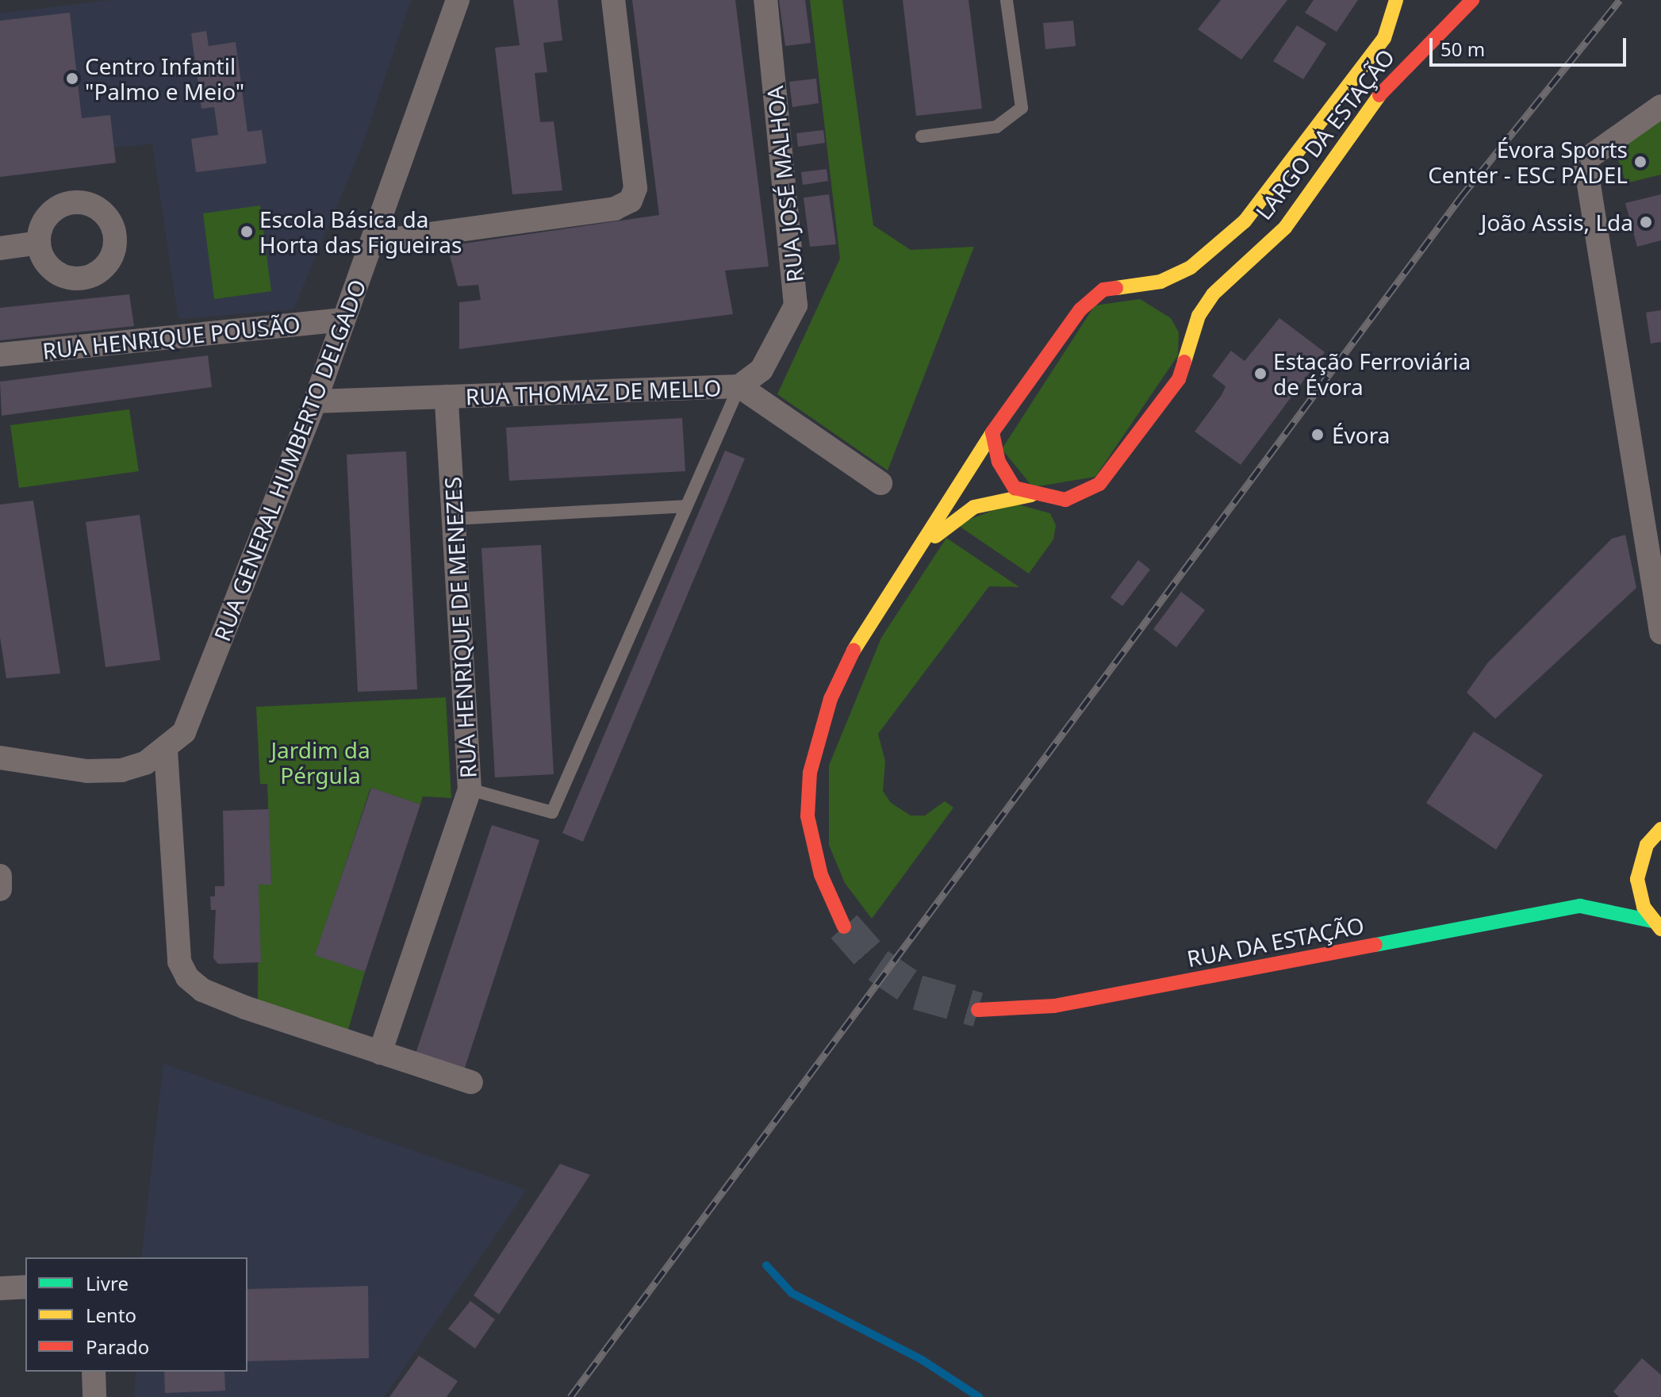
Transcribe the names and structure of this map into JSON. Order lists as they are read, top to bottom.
{
  "streets": {
    "street": [
      "LARGO DA ESTAÇÃO",
      "RUA JOSÉ MALHOA",
      "RUA HENRIQUE POUSÃO",
      "RUA THOMAZ DE MELLO",
      "RUA GENERAL HUMBERTO DELGADO",
      "RUA HENRIQUE DE MENEZES",
      "RUA DA ESTAÇÃO"
    ]
  },
  "crossings": [
    ["RUA JOSÉ MALHOA", "RUA THOMAZ DE MELLO"],
    ["RUA HENRIQUE POUSÃO", "RUA GENERAL HUMBERTO DELGADO"],
    ["RUA THOMAZ DE MELLO", "RUA GENERAL HUMBERTO DELGADO"],
    ["RUA THOMAZ DE MELLO", "RUA HENRIQUE DE MENEZES"]
  ],
  "parks": ["Jardim da Pérgula"],
  "places": [
    "Centro Infantil \"Palmo e Meio\"",
    "Évora Sports Center - ESC PADEL",
    "João Assis, Lda",
    "Escola Básica da Horta das Figueiras",
    "Estação Ferroviária de Évora",
    "Évora"
  ],
  "legend": ["Livre", "Lento", "Parado"],
  "scale_bar": "50 m"
}
